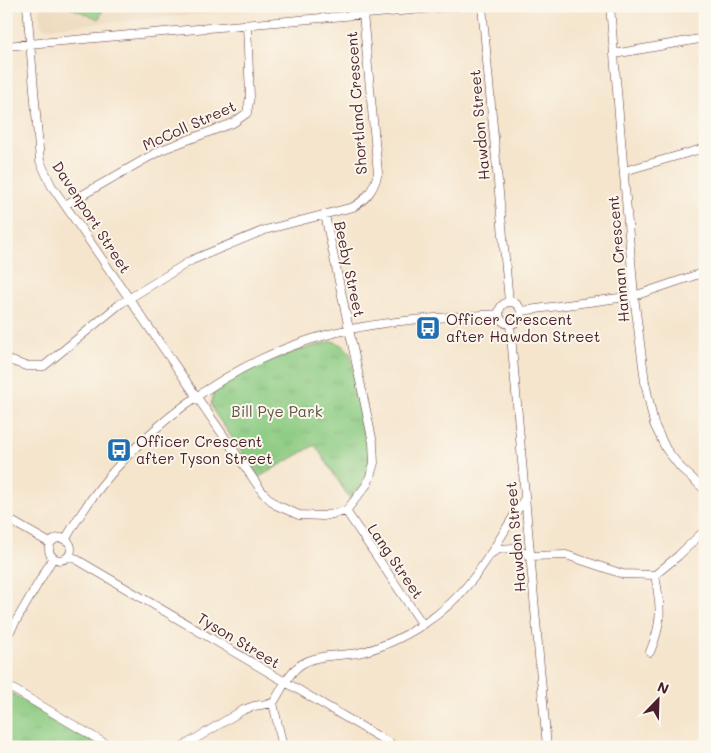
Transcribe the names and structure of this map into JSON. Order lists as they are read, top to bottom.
{
  "streets": {
    "street": [
      "Shortland Crescent",
      "McColl Street",
      "Hawdon Street",
      "Davenport Street",
      "Hannan Crescent",
      "Beeby Street",
      "Lang Street",
      "Tyson Street"
    ]
  },
  "crossings": [
    ["Shortland Crescent", "Davenport Street"],
    ["Shortland Crescent", "Beeby Street"],
    ["McColl Street", "Davenport Street"],
    ["Davenport Street", "Beeby Street"],
    ["Davenport Street", "Lang Street"],
    ["Beeby Street", "Lang Street"]
  ],
  "parks": ["Bill Pye Park"],
  "places": {
    "bus stop": ["Officer Crescent after Hawdon Street", "Officer Crescent after Tyson Street"]
  },
  "north": "top right"
}
